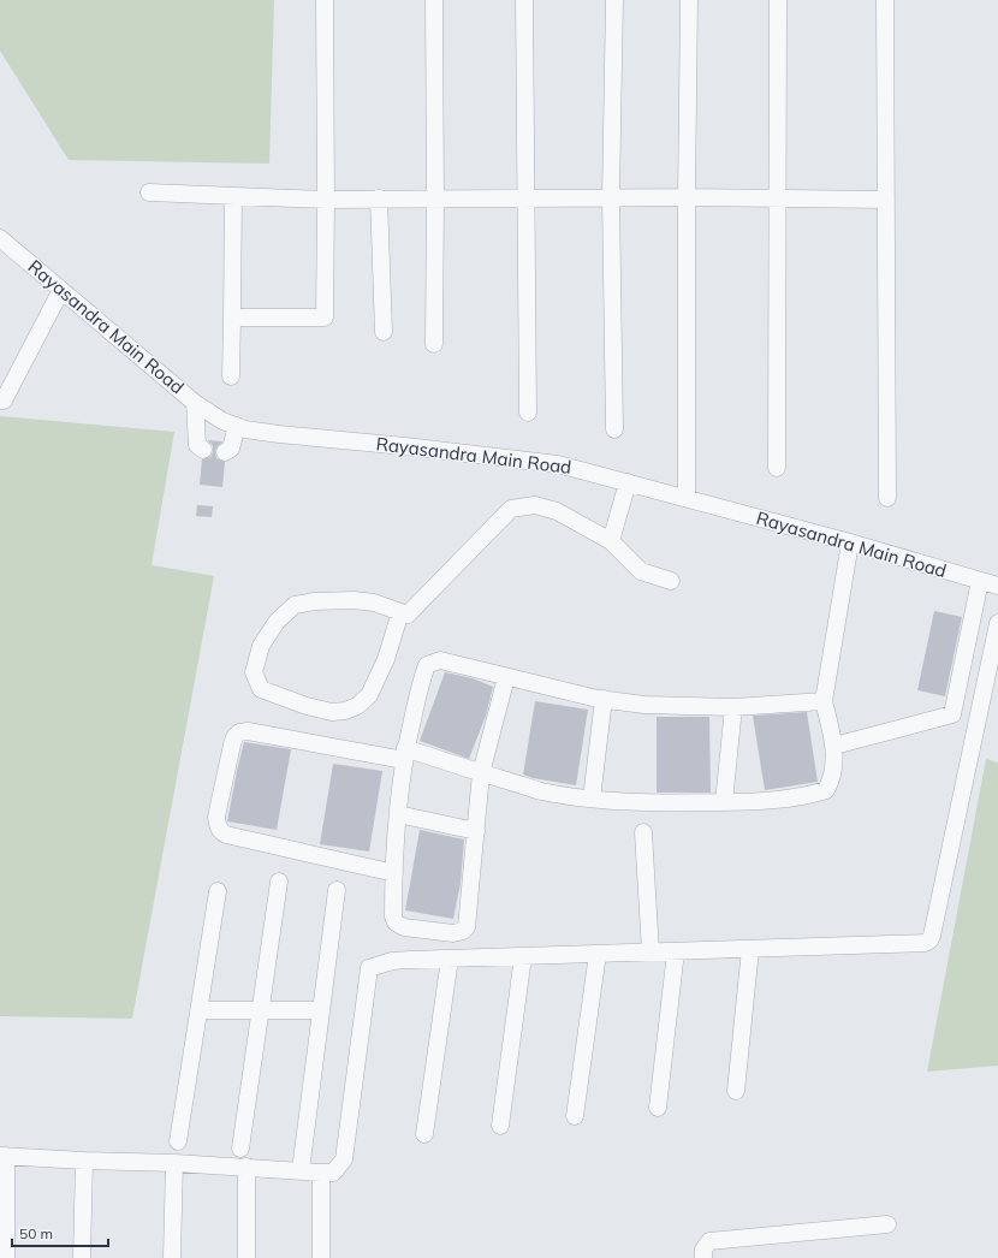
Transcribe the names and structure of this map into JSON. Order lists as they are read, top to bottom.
{
  "streets": {
    "street": ["Rayasandra Main Road"]
  },
  "scale_bar": "50 m"
}
